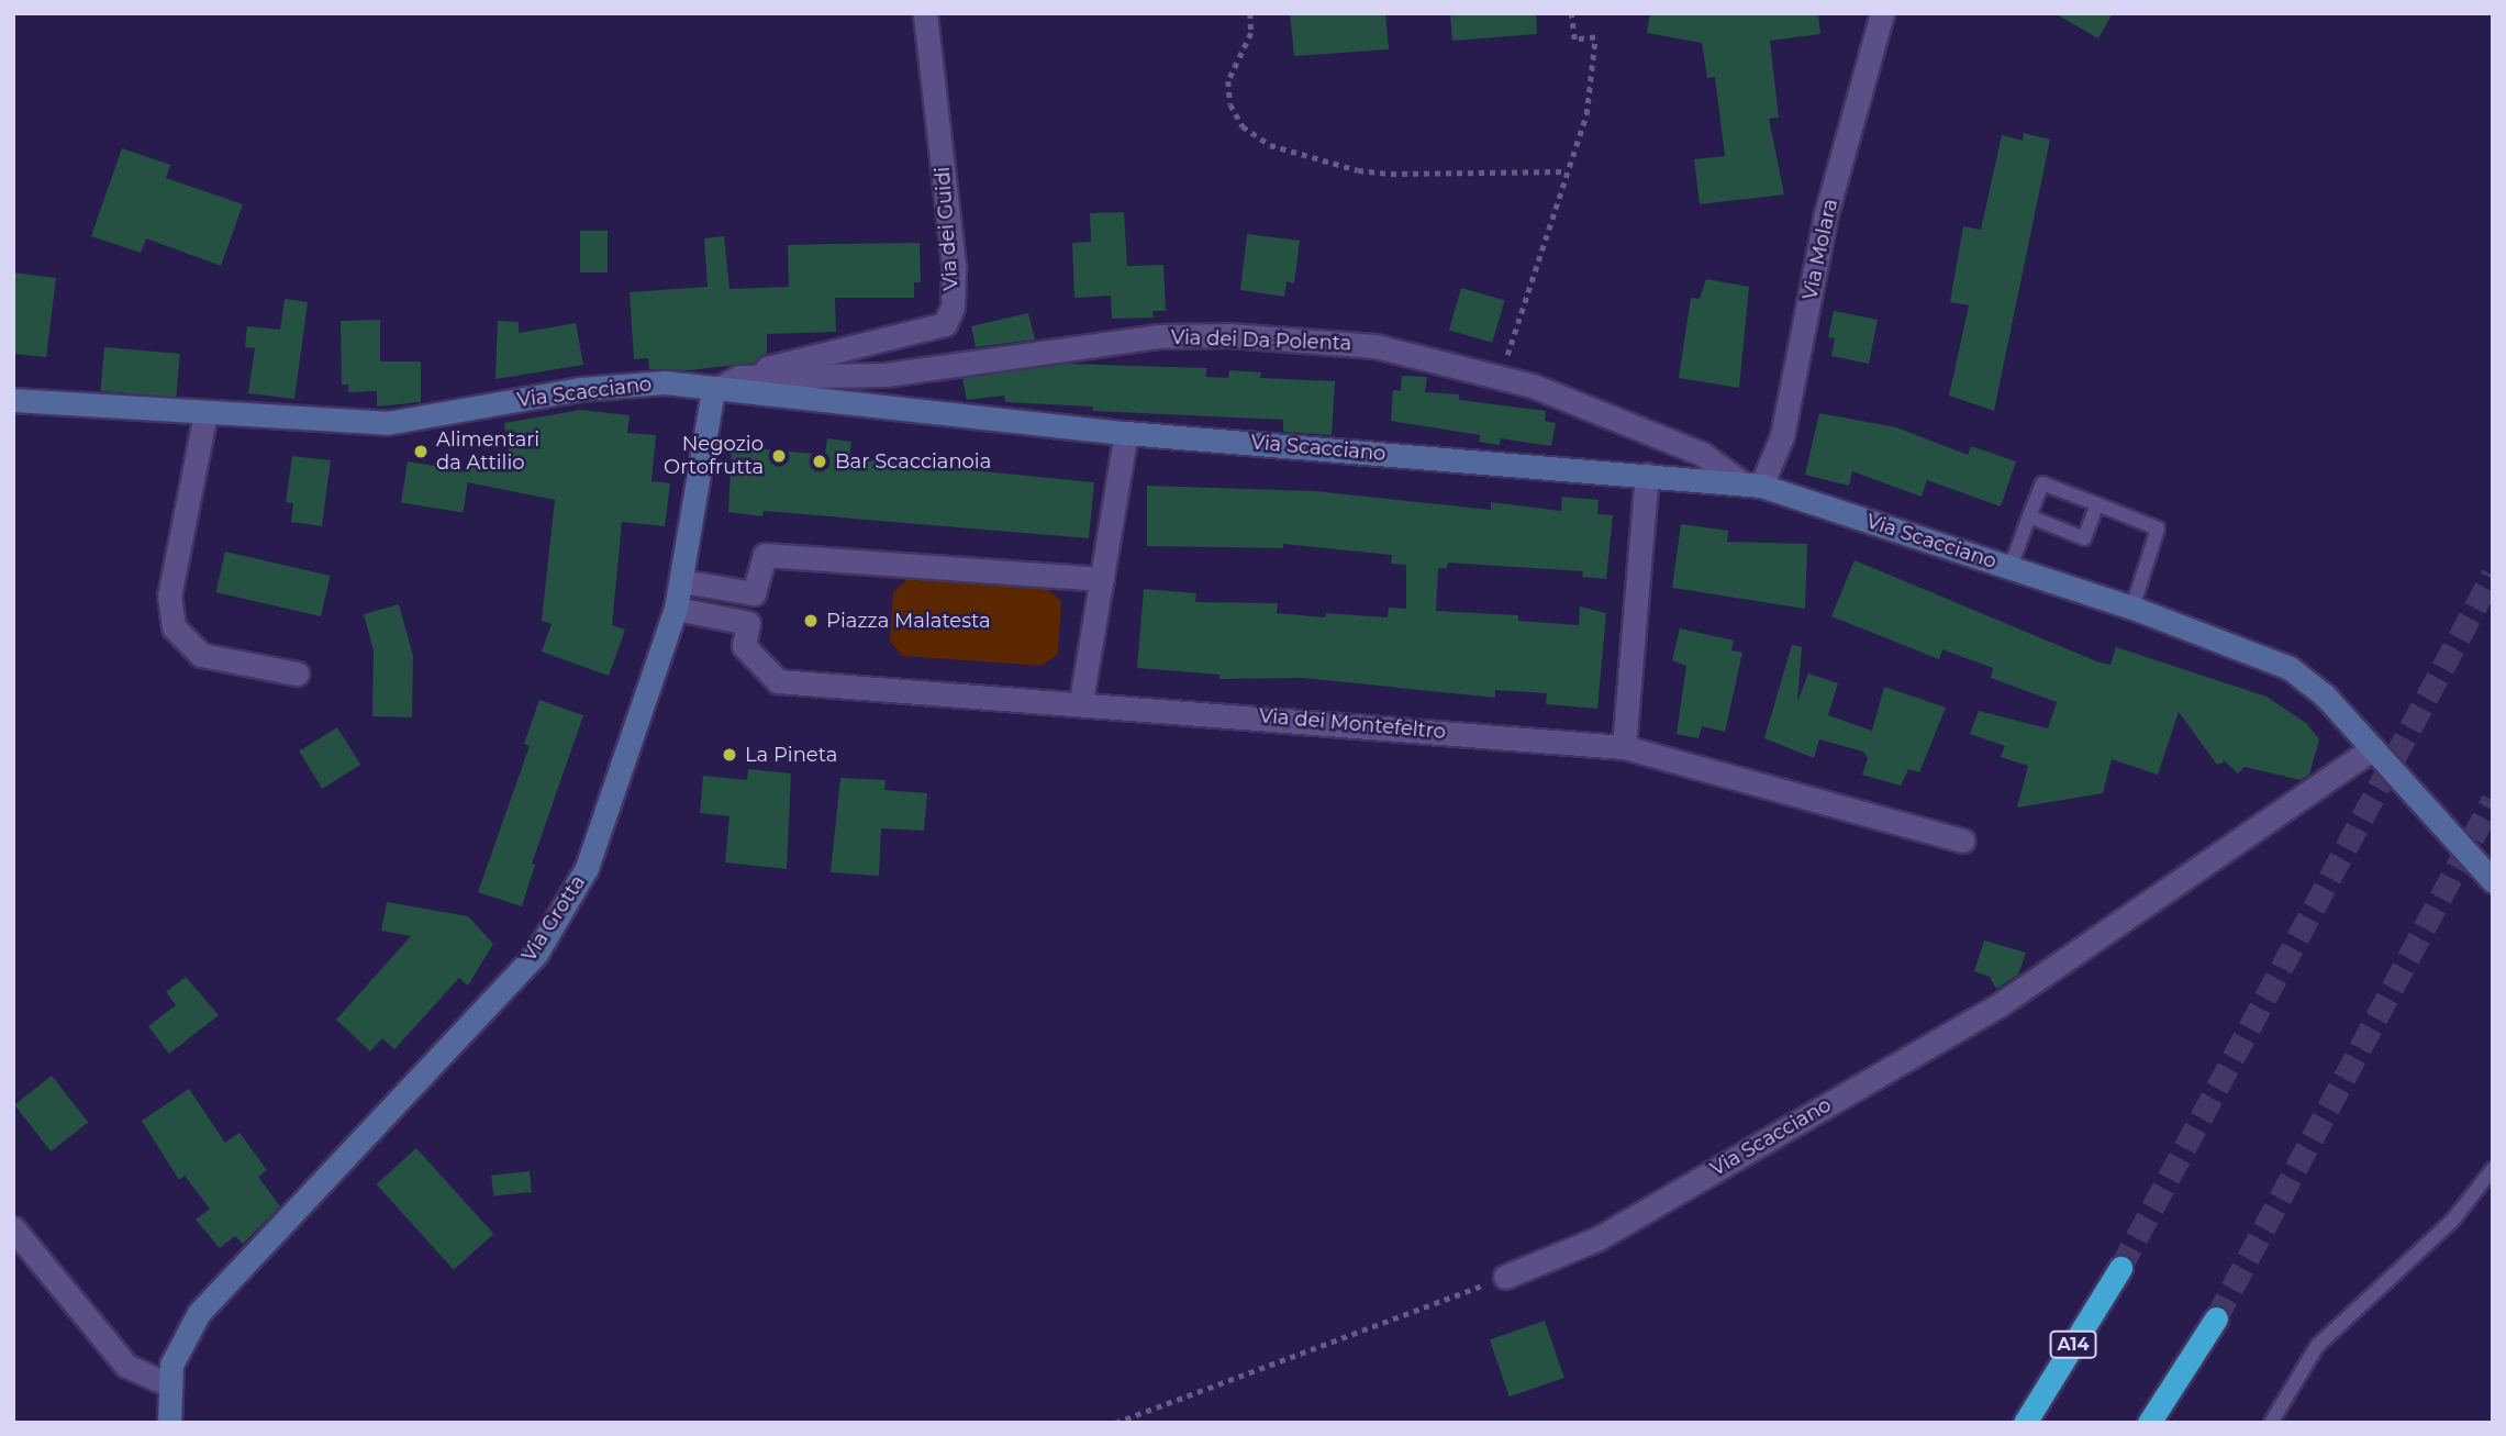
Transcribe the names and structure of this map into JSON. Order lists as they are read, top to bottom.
{
  "streets": {
    "highway": ["A14"],
    "street": [
      "Via dei Guidi",
      "Via Molara",
      "Via dei Da Polenta",
      "Via Scacciano",
      "Via dei Montefeltro",
      "Via Grotta"
    ]
  },
  "crossings": [
    ["Via dei Guidi", "Via dei Da Polenta"],
    ["Via Molara", "Via dei Da Polenta"],
    ["Via Molara", "Via Scacciano"],
    ["Via dei Da Polenta", "Via Scacciano"],
    ["Via dei Da Polenta", "Via Grotta"],
    ["Via Scacciano", "Via Grotta"]
  ],
  "places": [
    "Alimentari da Attilio",
    "Negozio Ortofrutta",
    "Bar Scaccianoia",
    "Piazza Malatesta",
    "La Pineta"
  ]
}
